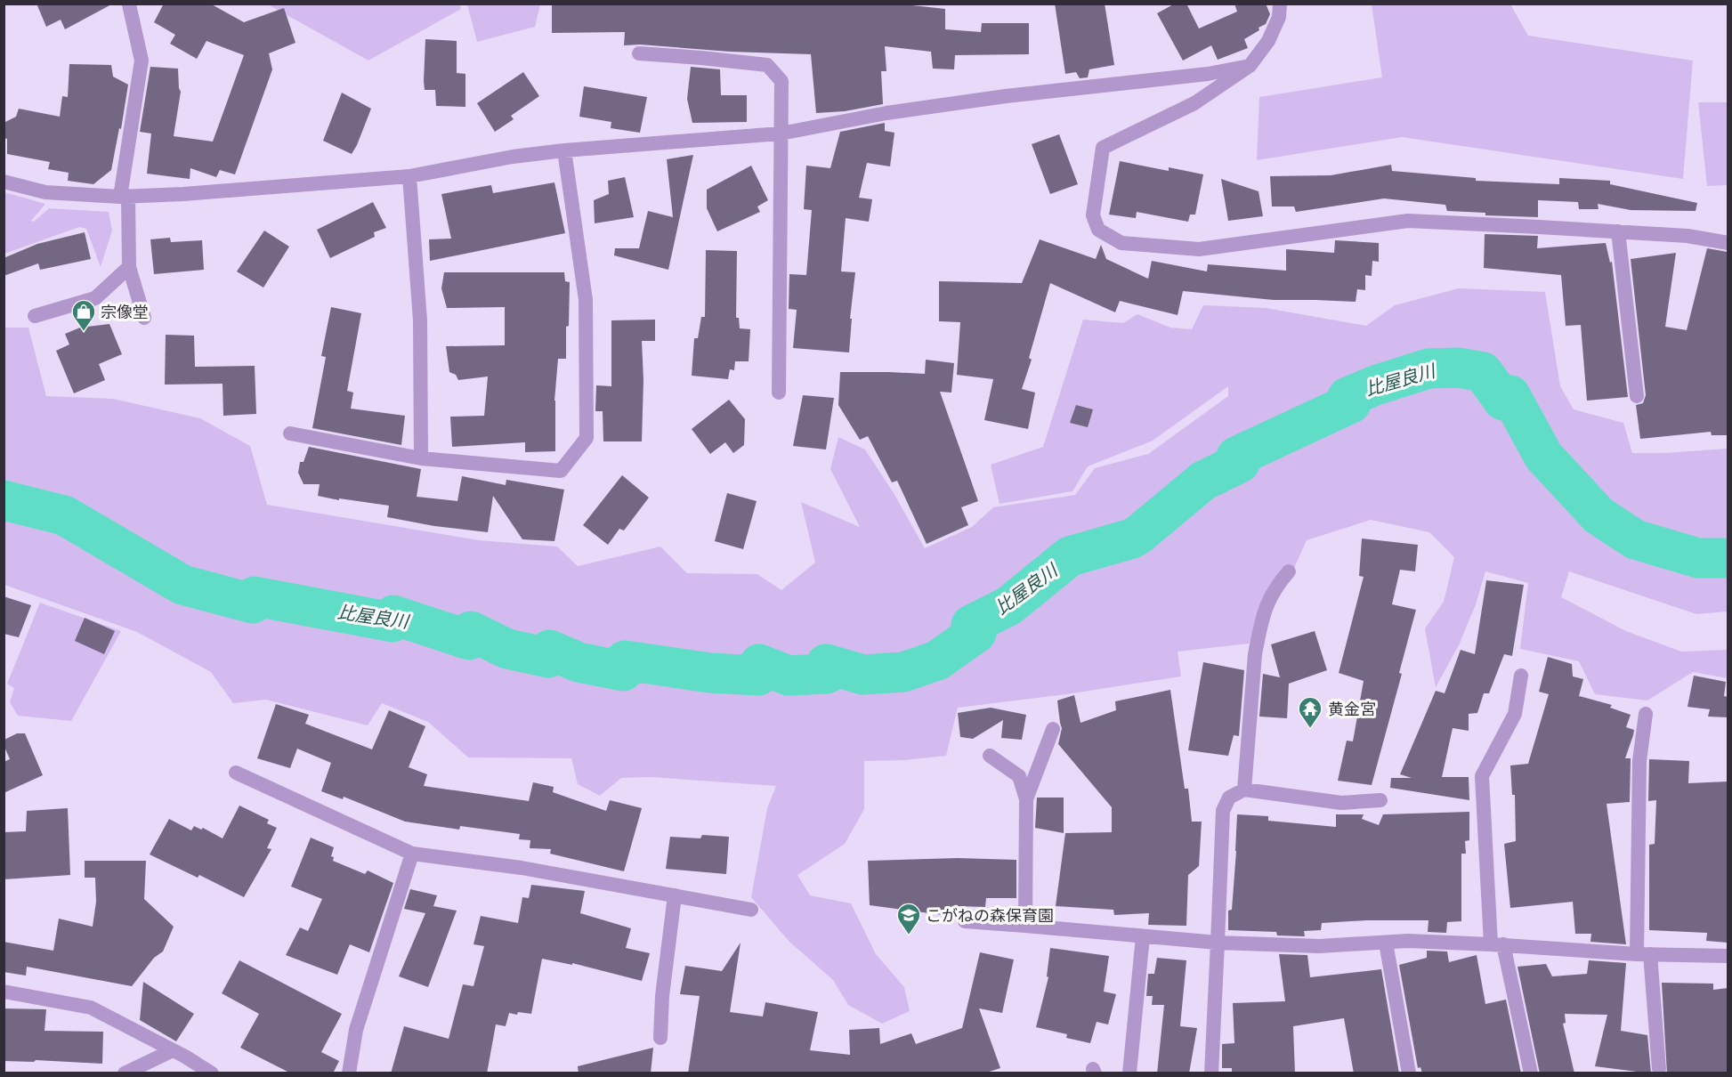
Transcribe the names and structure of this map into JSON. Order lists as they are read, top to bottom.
{
  "water": ["比屋良川"],
  "places": {
    "shop": ["宗像堂"],
    "temple": ["黄金宮"],
    "school or university": ["こがねの森保育園"]
  }
}
